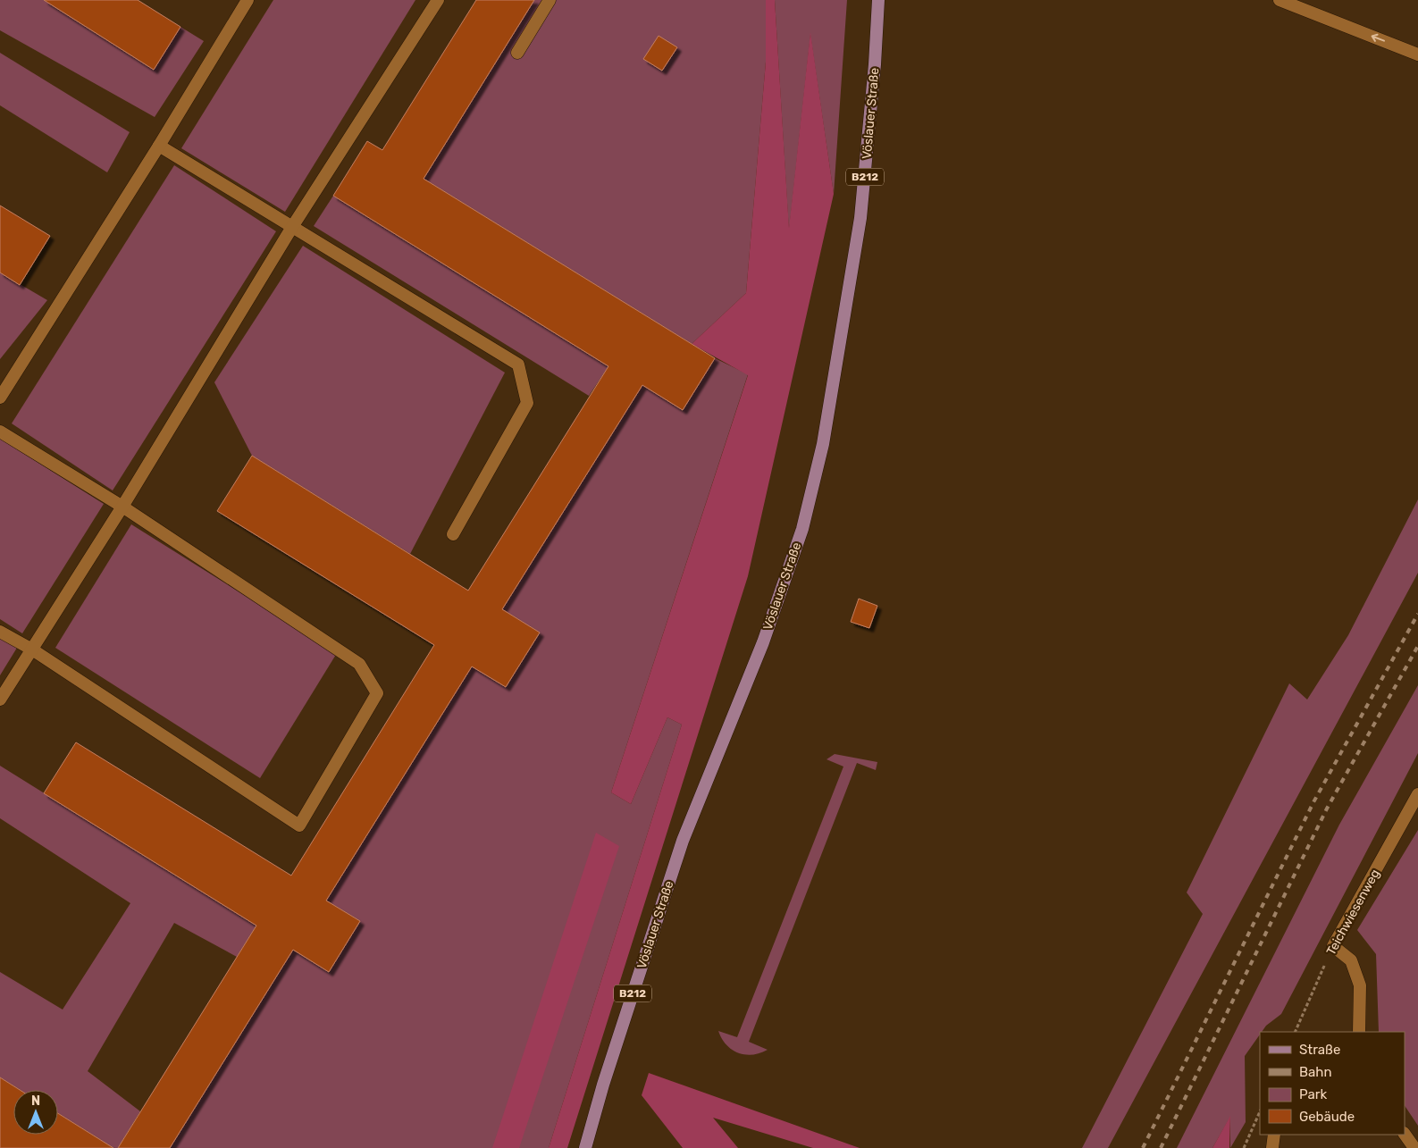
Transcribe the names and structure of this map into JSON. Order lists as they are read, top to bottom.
{
  "streets": {
    "main road": ["Vöslauer Straße", "B212"],
    "lane": ["Teichwiesenweg"]
  },
  "legend": [
    "Straße",
    "Bahn",
    "Park",
    "Gebäude"
  ],
  "north": "top"
}
